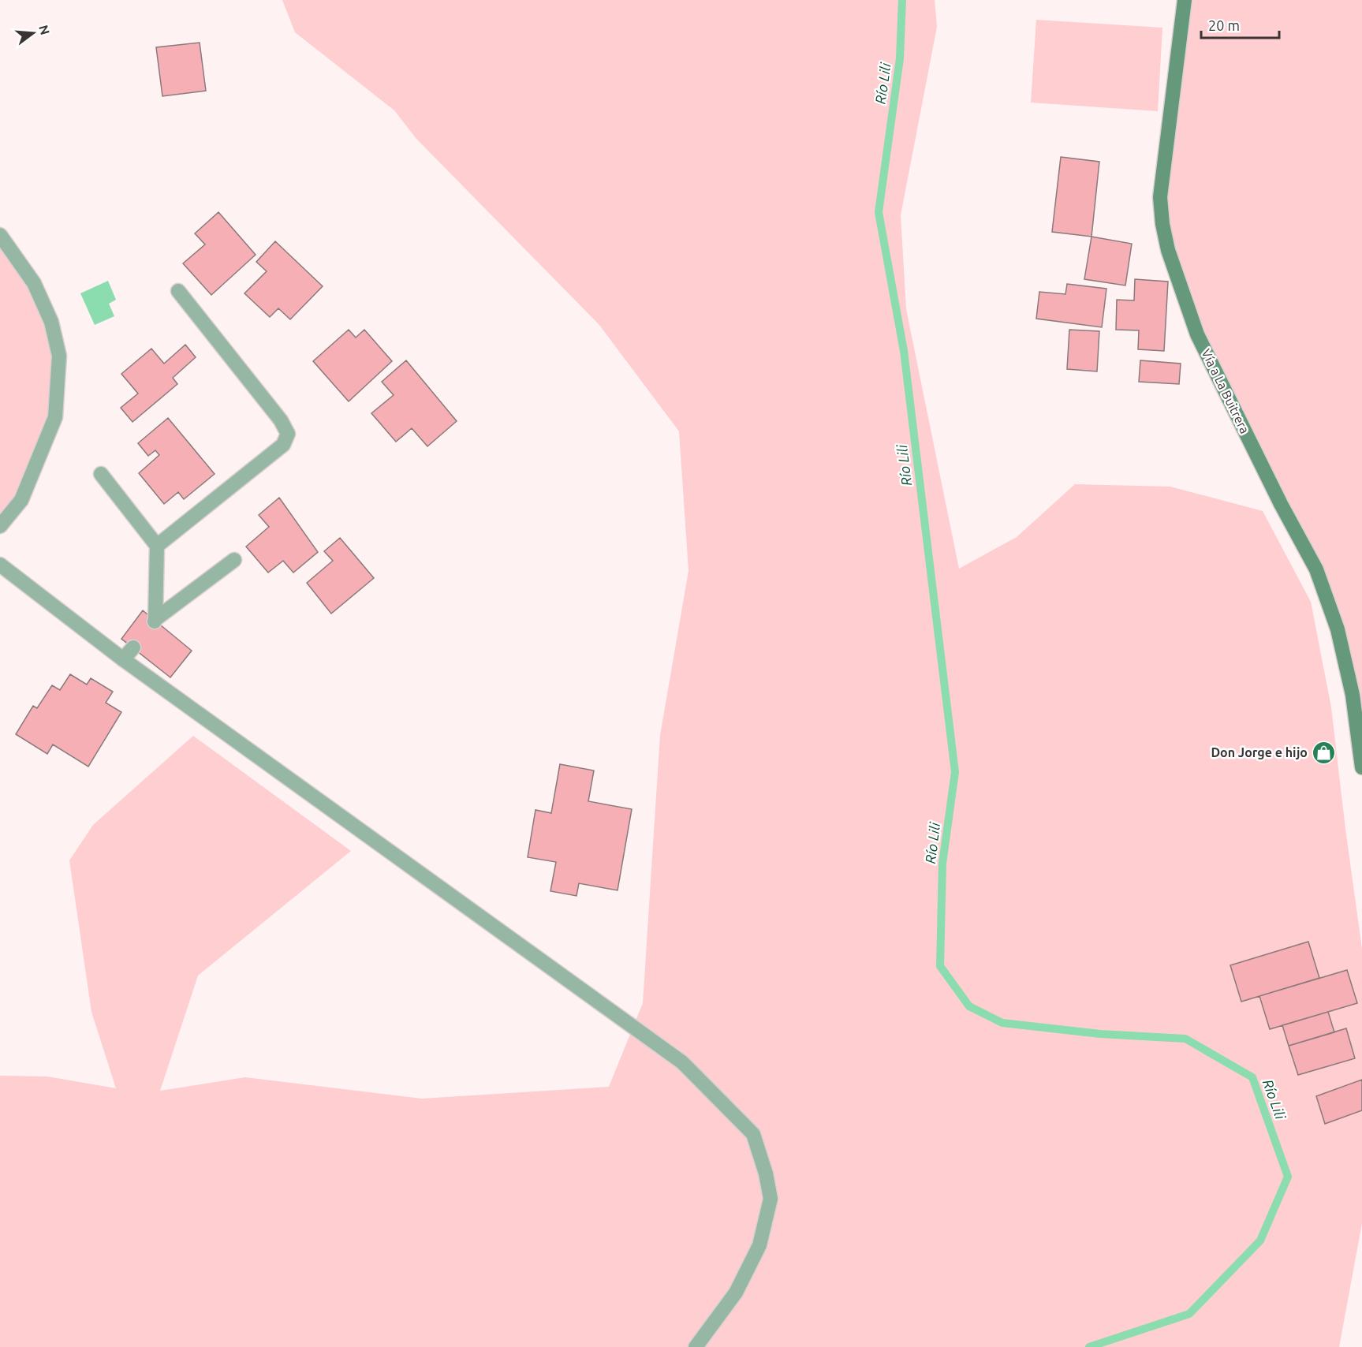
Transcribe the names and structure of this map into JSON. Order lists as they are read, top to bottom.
{
  "streets": {
    "street": ["Vía a La Buitrera"]
  },
  "water": ["Río Lili"],
  "places": {
    "shop": ["Don Jorge e hijo"]
  },
  "scale_bar": "20 m",
  "north": "right"
}
